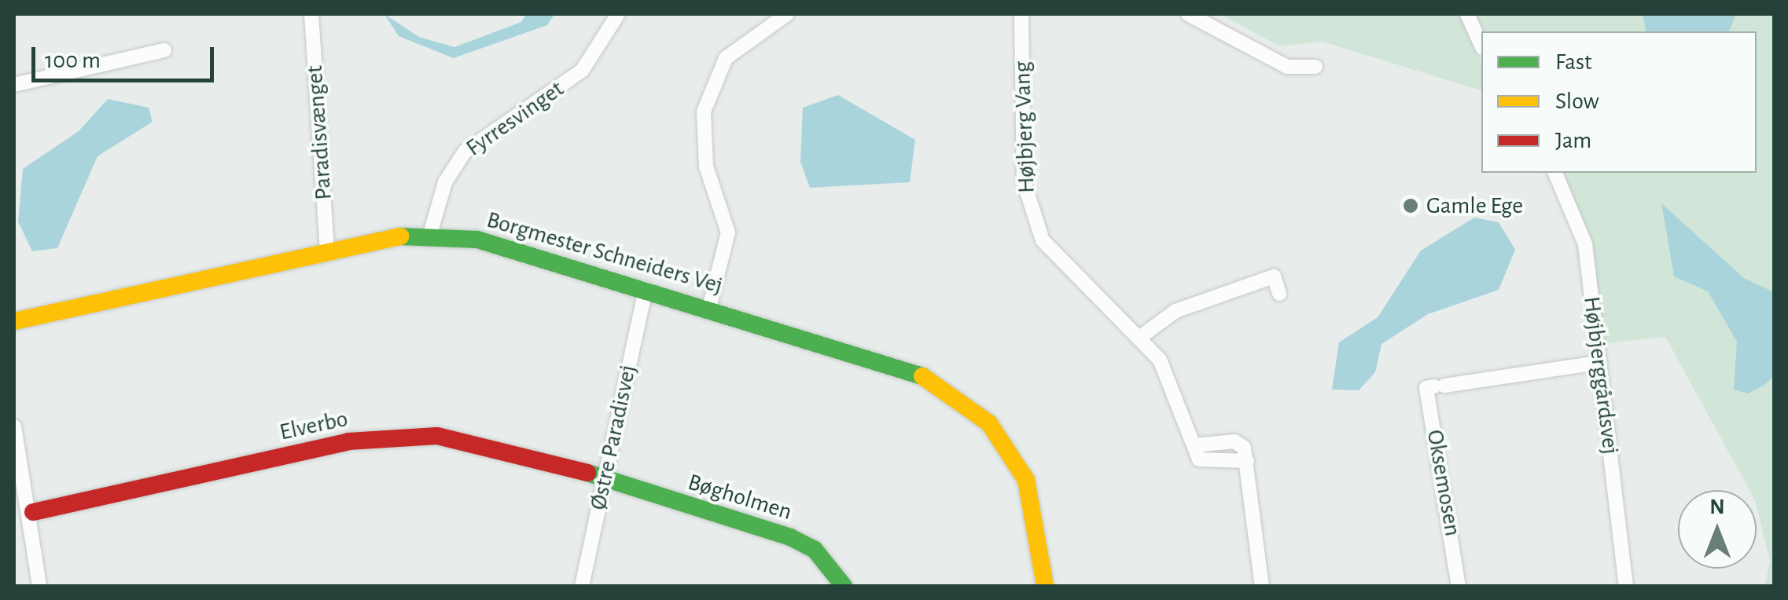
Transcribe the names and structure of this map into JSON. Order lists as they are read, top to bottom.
{
  "streets": {
    "street": [
      "Fyrresvinget",
      "Højbjerg Vang",
      "Paradisvænget",
      "Borgmester Schneiders Vej",
      "Højbjerggårdsvej",
      "Elverbo",
      "Østre Paradisvej",
      "Oksemosen",
      "Bøgholmen"
    ]
  },
  "crossings": [
    ["Fyrresvinget", "Borgmester Schneiders Vej"],
    ["Paradisvænget", "Borgmester Schneiders Vej"],
    ["Borgmester Schneiders Vej", "Østre Paradisvej"],
    ["Højbjerggårdsvej", "Oksemosen"],
    ["Elverbo", "Østre Paradisvej"],
    ["Elverbo", "Bøgholmen"],
    ["Østre Paradisvej", "Bøgholmen"]
  ],
  "places": ["Gamle Ege"],
  "legend": ["Fast", "Slow", "Jam"],
  "scale_bar": "100 m",
  "north": "top"
}
